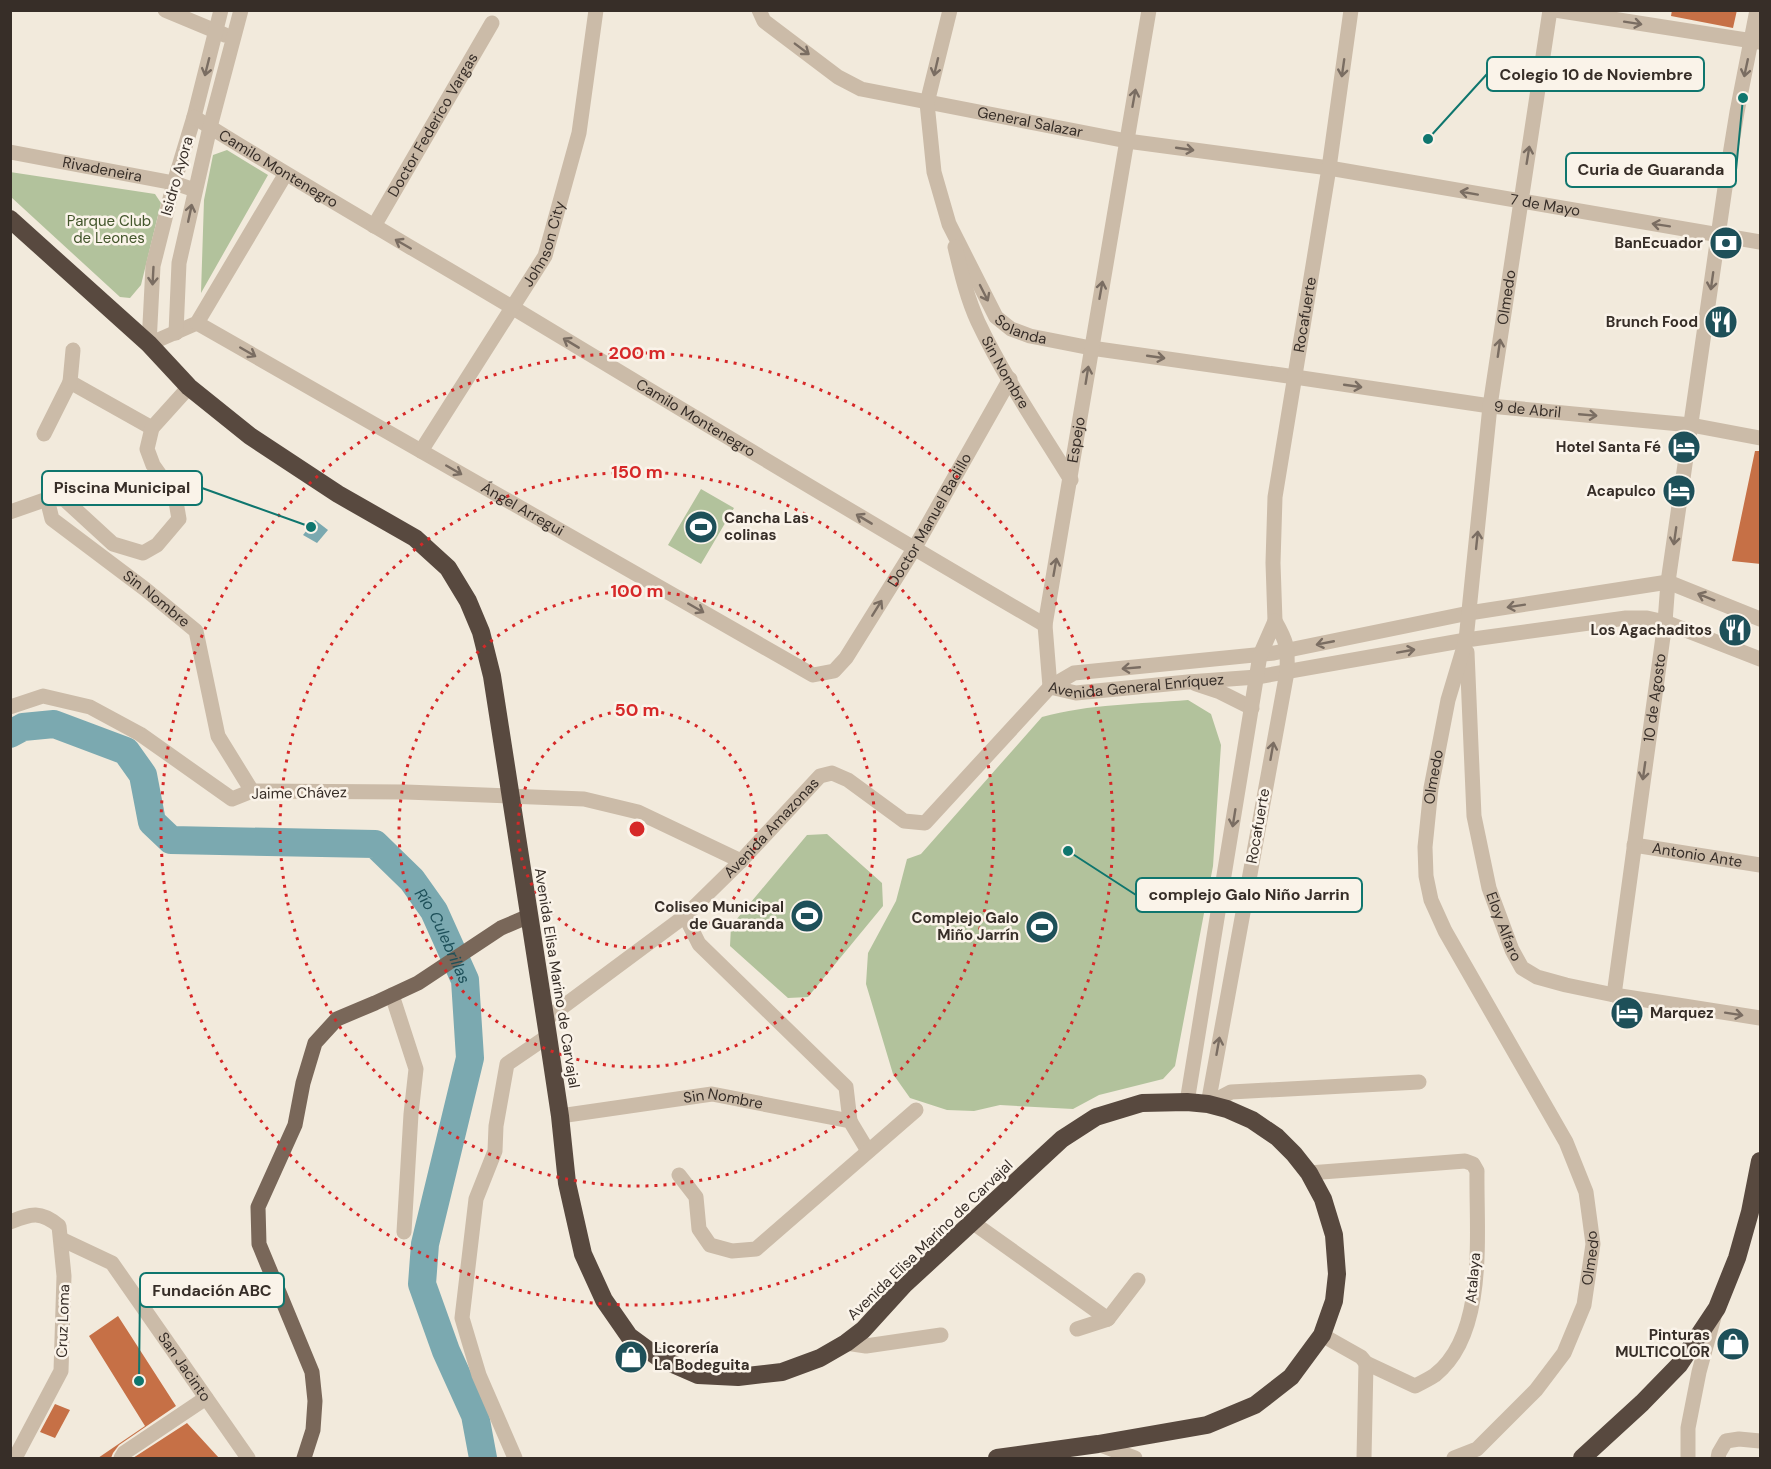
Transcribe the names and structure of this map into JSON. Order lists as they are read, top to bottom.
{
  "streets": {
    "highway": ["Avenida Elisa Marino de Carvajal"],
    "street": [
      "General Salazar",
      "Doctor Federico Vargas",
      "Camilo Montenegro",
      "Rivadeneira",
      "Isidro Ayora",
      "7 de Mayo",
      "Johnson City",
      "Olmedo",
      "Rocafuerte",
      "Solanda",
      "Sin Nombre",
      "9 de Abril",
      "Espejo",
      "Ángel Arregui",
      "Doctor Manuel Badillo",
      "Avenida General Enríquez",
      "10 de Agosto",
      "Jaime Chávez",
      "Avenida Amazonas",
      "Antonio Ante",
      "Eloy Alfaro",
      "Atalaya",
      "Cruz Loma",
      "San Jacinto"
    ]
  },
  "crossings": [
    ["General Salazar", "7 de Mayo"],
    ["General Salazar", "Rocafuerte"],
    ["General Salazar", "Solanda"],
    ["General Salazar", "Espejo"],
    ["Doctor Federico Vargas", "Camilo Montenegro"],
    ["Camilo Montenegro", "Isidro Ayora"],
    ["Camilo Montenegro", "Johnson City"],
    ["Camilo Montenegro", "Espejo"],
    ["Camilo Montenegro", "Doctor Manuel Badillo"],
    ["Rivadeneira", "Isidro Ayora"],
    ["Isidro Ayora", "Avenida Elisa Marino de Carvajal"],
    ["7 de Mayo", "Olmedo"],
    ["7 de Mayo", "Rocafuerte"],
    ["7 de Mayo", "10 de Agosto"],
    ["Johnson City", "Ángel Arregui"],
    ["Olmedo", "9 de Abril"],
    ["Olmedo", "Avenida General Enríquez"],
    ["Olmedo", "Eloy Alfaro"],
    ["Rocafuerte", "Solanda"],
    ["Rocafuerte", "9 de Abril"],
    ["Rocafuerte", "Avenida General Enríquez"],
    ["Rocafuerte", "Avenida Elisa Marino de Carvajal"],
    ["Solanda", "Sin Nombre"],
    ["Solanda", "9 de Abril"],
    ["Solanda", "Espejo"],
    ["Sin Nombre", "Espejo"],
    ["Sin Nombre", "Doctor Manuel Badillo"],
    ["Sin Nombre", "Jaime Chávez"],
    ["Sin Nombre", "Avenida Elisa Marino de Carvajal"],
    ["9 de Abril", "10 de Agosto"],
    ["Espejo", "Avenida General Enríquez"],
    ["Espejo", "Avenida Amazonas"],
    ["Ángel Arregui", "Doctor Manuel Badillo"],
    ["Avenida General Enríquez", "10 de Agosto"],
    ["Avenida General Enríquez", "Avenida Amazonas"],
    ["Avenida General Enríquez", "Eloy Alfaro"],
    ["10 de Agosto", "Antonio Ante"],
    ["10 de Agosto", "Eloy Alfaro"],
    ["Jaime Chávez", "Avenida Amazonas"],
    ["Jaime Chávez", "Avenida Elisa Marino de Carvajal"],
    ["Avenida Amazonas", "Avenida Elisa Marino de Carvajal"],
    ["Avenida Elisa Marino de Carvajal", "Atalaya"],
    ["Cruz Loma", "San Jacinto"]
  ],
  "one_way": [
    "General Salazar",
    "Camilo Montenegro",
    "7 de Mayo",
    "Olmedo",
    "9 de Abril",
    "Espejo",
    "Ángel Arregui",
    "Doctor Manuel Badillo",
    "10 de Agosto"
  ],
  "water": ["Río Culebrillas"],
  "parks": ["Parque Club de Leones"],
  "places": {
    "other": [
      "Curia de Guaranda",
      "Colegio 10 de Noviembre",
      "Piscina Municipal",
      "complejo Galo Niño Jarrin",
      "Fundación ABC"
    ],
    "bank": ["BanEcuador"],
    "restaurant": ["Brunch Food", "Los Agachaditos"],
    "hotel": ["Hotel Santa Fé", "Acapulco", "Marquez"],
    "sports": ["Cancha Las colinas", "Coliseo Municipal de Guaranda", "Complejo Galo Miño Jarrín"],
    "shop": ["Pinturas MULTICOLOR", "Licorería La Bodeguita"]
  },
  "rings": [
    "200 m",
    "150 m",
    "100 m",
    "50 m"
  ]
}
